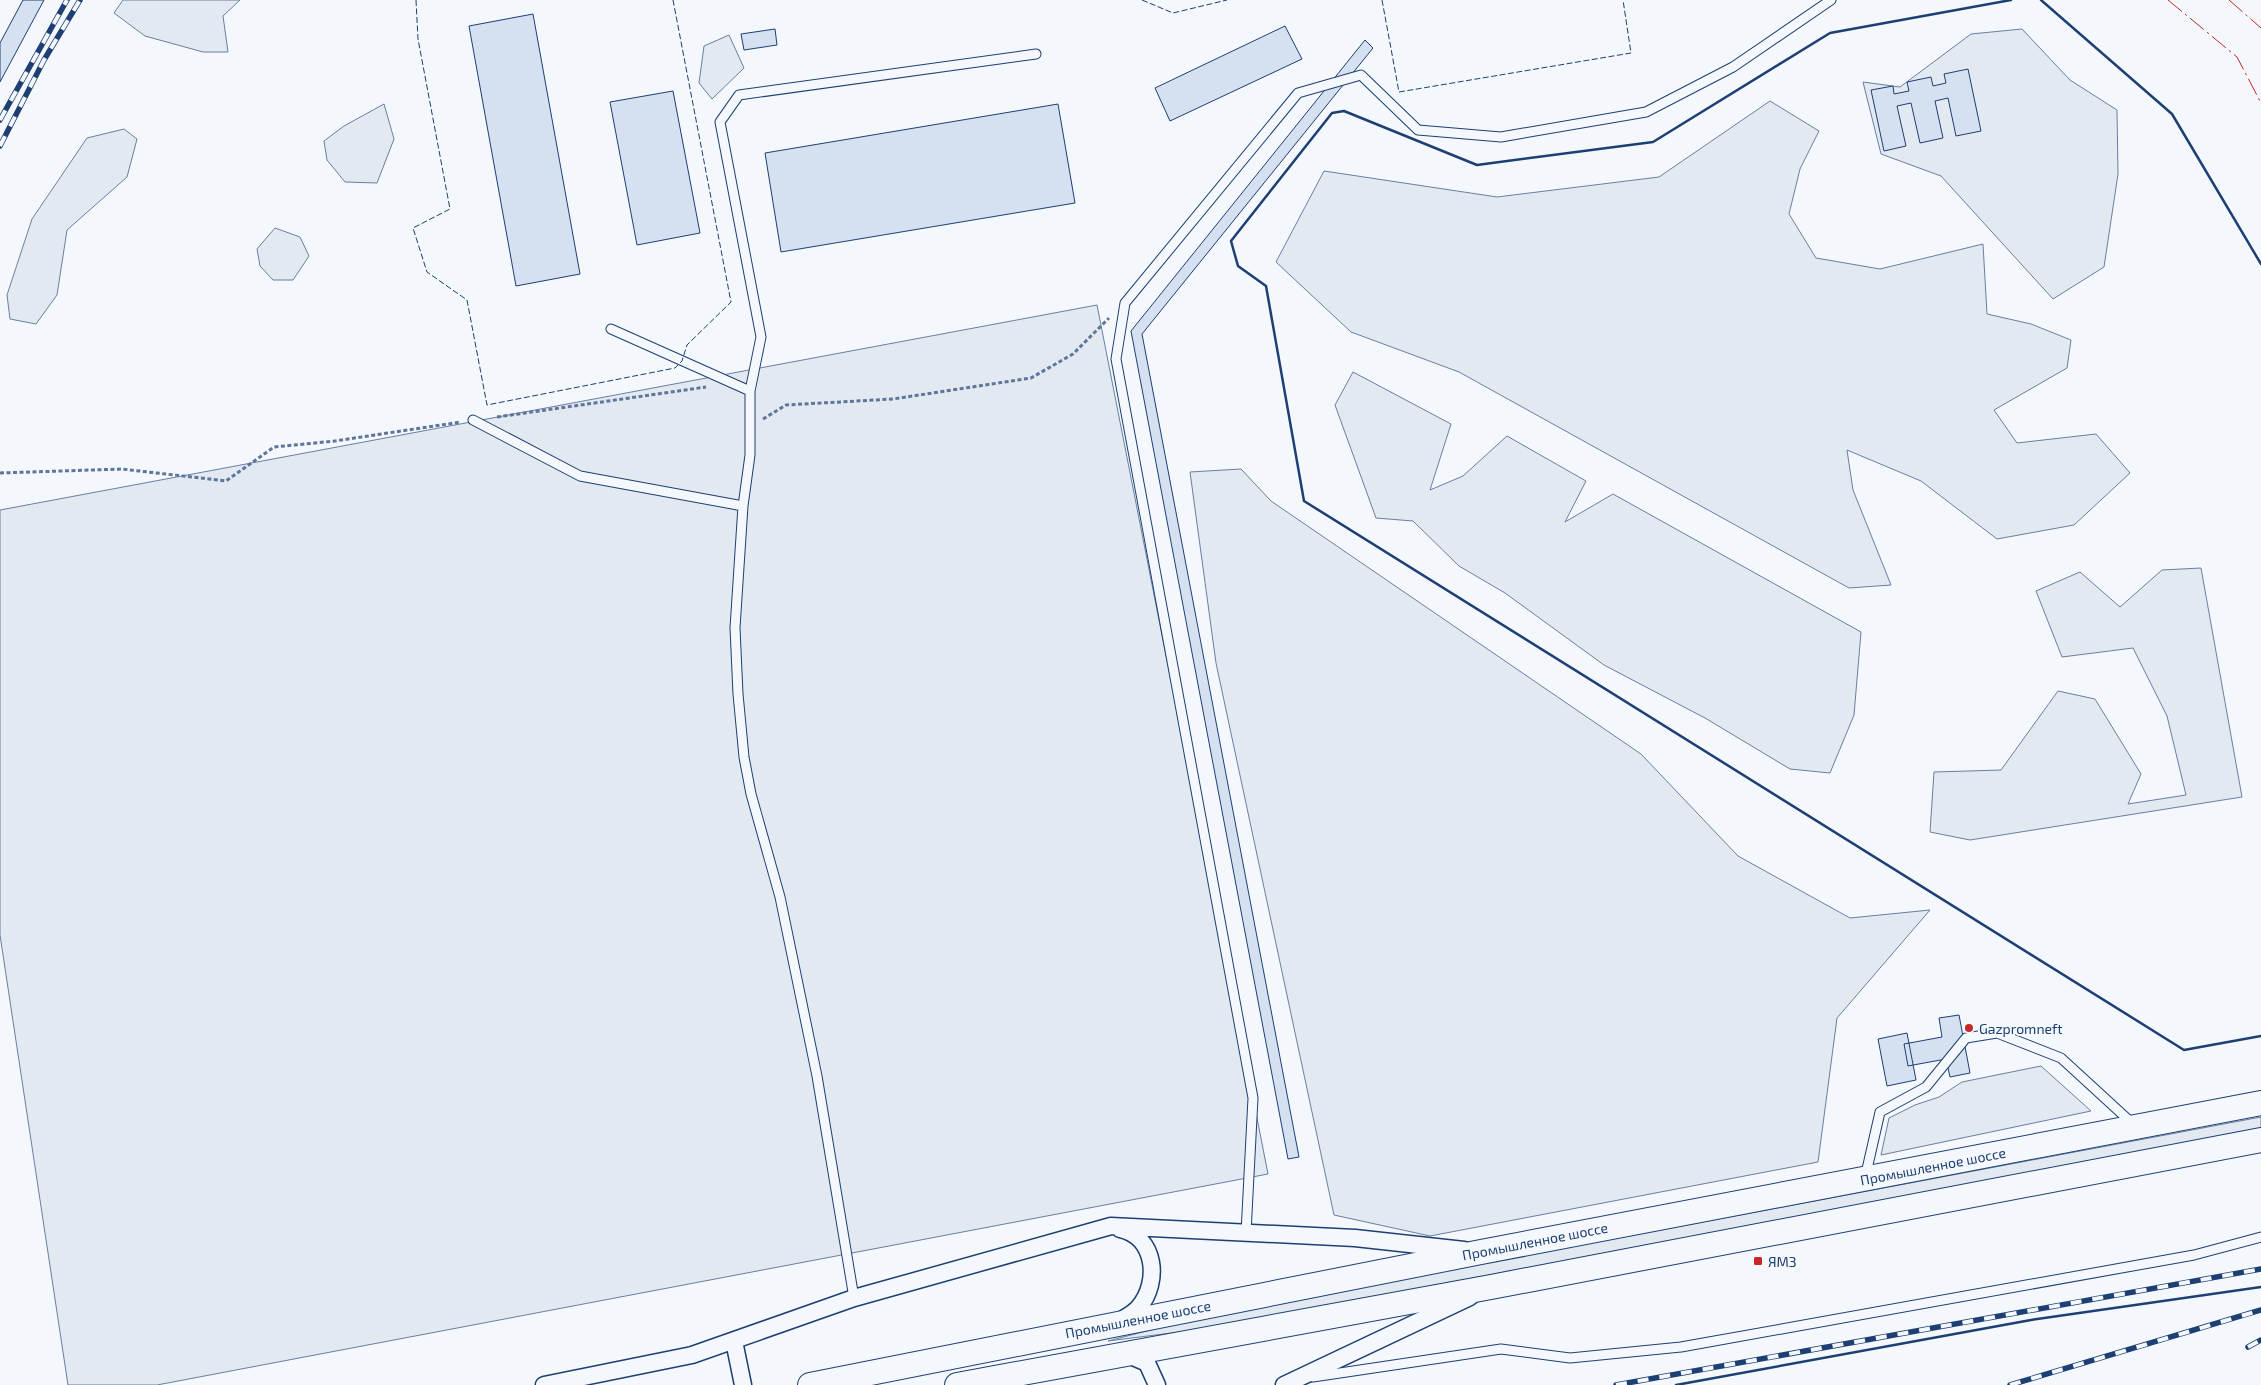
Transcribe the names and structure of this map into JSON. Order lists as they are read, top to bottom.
{
  "streets": {
    "main road": ["Промышленное шоссе"]
  },
  "places": {
    "other": ["Gazpromneft"],
    "transit": ["ЯМЗ"]
  }
}
